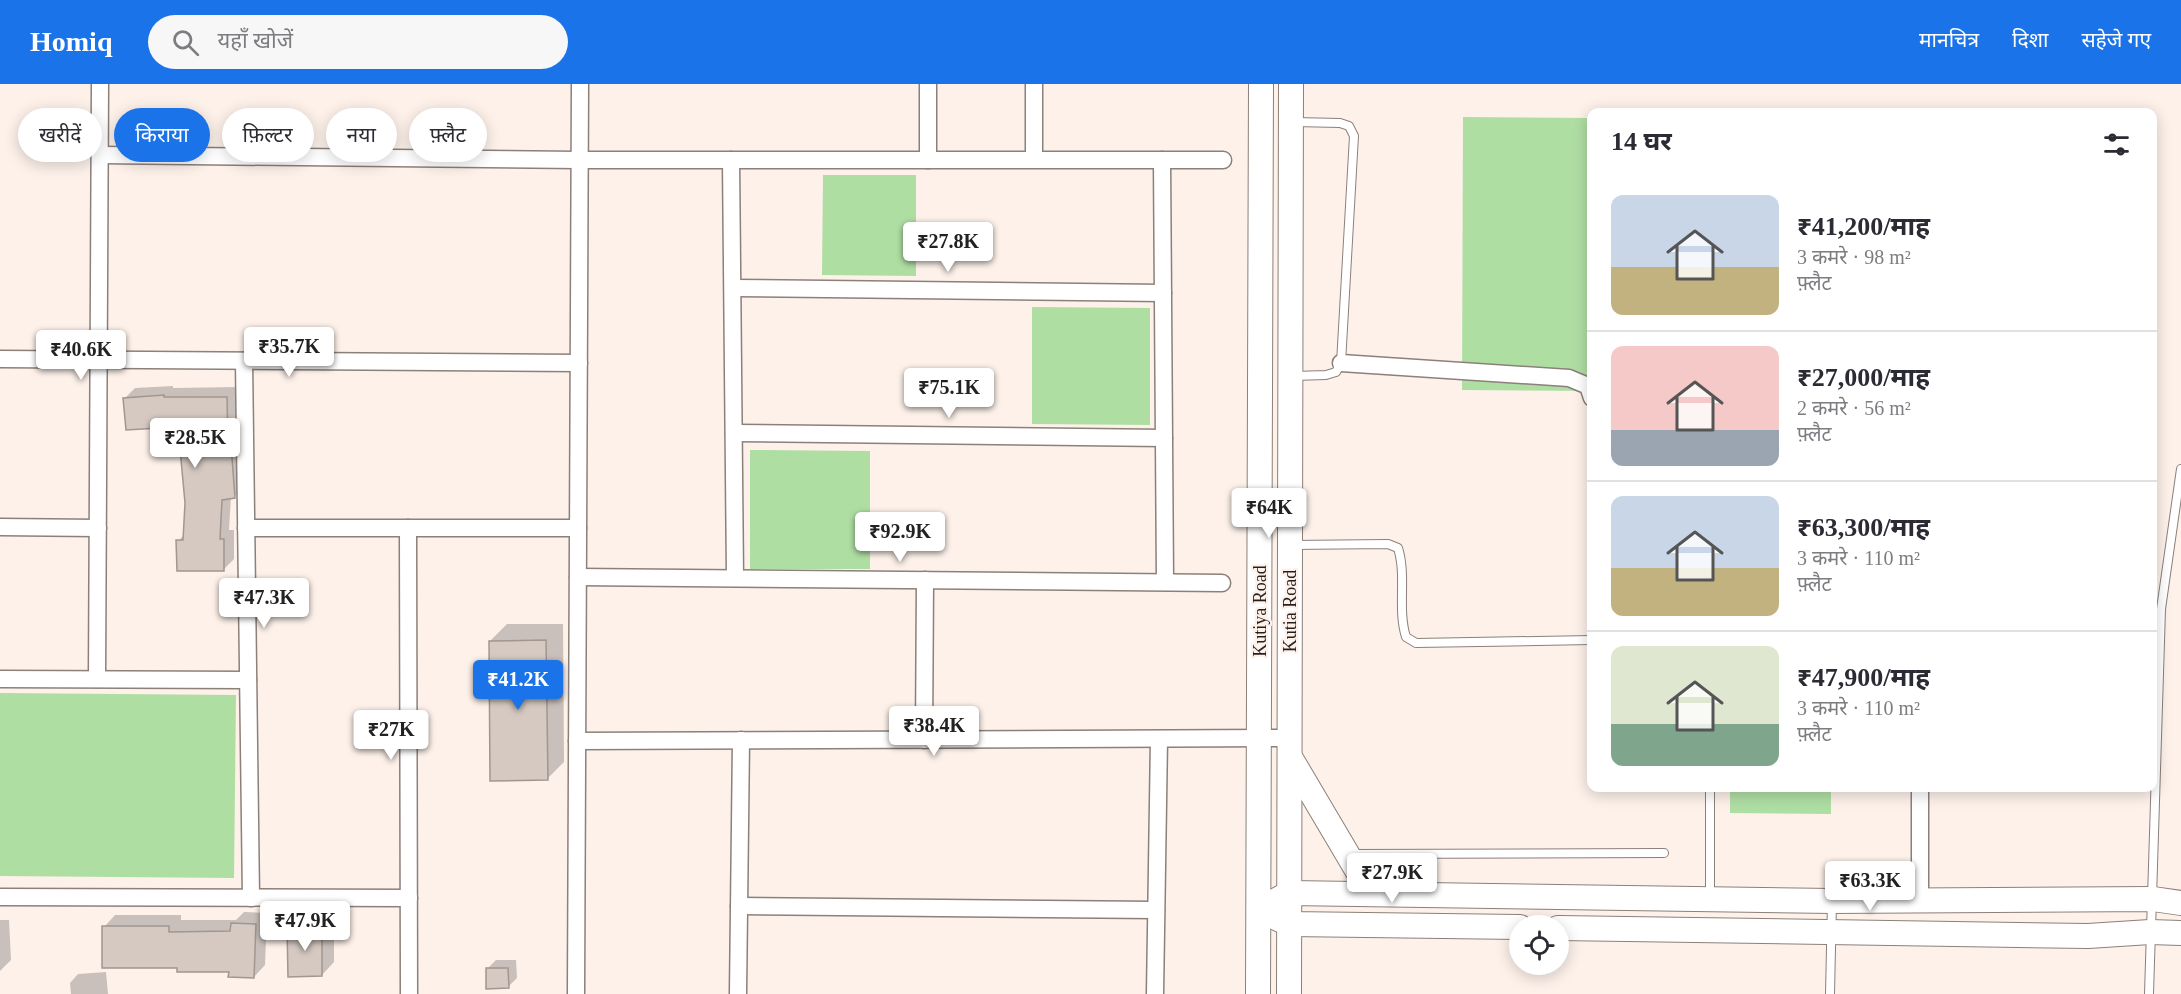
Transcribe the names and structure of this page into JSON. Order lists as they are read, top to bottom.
{
  "streets": {
    "street": ["Kutiya Road", "Kutia Road"]
  },
  "page": {
    "header": "Homiq",
    "search": "यहाँ खोजें",
    "nav": ["मानचित्र", "दिशा", "सहेजे गए"],
    "chip": [
      "खरीदें",
      "किराया",
      "फ़िल्टर",
      "नया",
      "फ़्लैट"
    ],
    "heading": "14 घर",
    "list": [
      {
        "name": "₹41,200/माह",
        "note": "3 कमरे · 98 m² · फ़्लैट"
      },
      {
        "name": "₹27,000/माह",
        "note": "2 कमरे · 56 m² · फ़्लैट"
      },
      {
        "name": "₹63,300/माह",
        "note": "3 कमरे · 110 m² · फ़्लैट"
      },
      {
        "name": "₹47,900/माह",
        "note": "3 कमरे · 110 m² · फ़्लैट"
      }
    ],
    "price": [
      "₹27.8K",
      "₹35.7K",
      "₹40.6K",
      "₹75.1K",
      "₹28.5K",
      "₹64K",
      "₹92.9K",
      "₹47.3K",
      "₹41.2K",
      "₹38.4K",
      "₹27K",
      "₹27.9K",
      "₹63.3K",
      "₹47.9K"
    ]
  }
}
